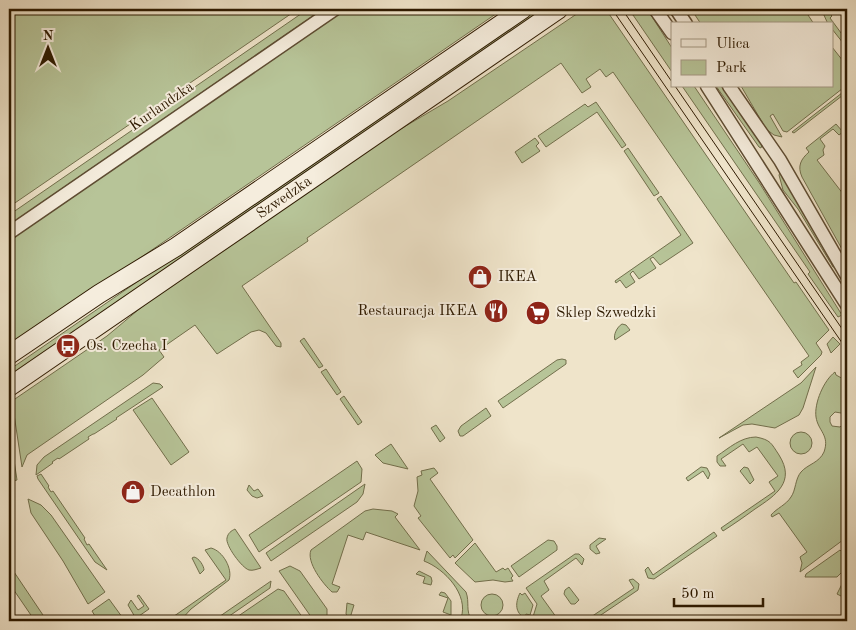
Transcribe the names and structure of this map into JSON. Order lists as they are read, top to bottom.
{
  "streets": {
    "street": ["Kurlandzka", "Szwedzka"]
  },
  "places": {
    "shop": ["IKEA", "Decathlon"],
    "restaurant": ["Restauracja IKEA"],
    "supermarket": ["Sklep Szwedzki"],
    "bus stop": ["Os. Czecha I"]
  },
  "legend": ["Ulica", "Park"],
  "scale_bar": "50 m",
  "north": "top"
}
